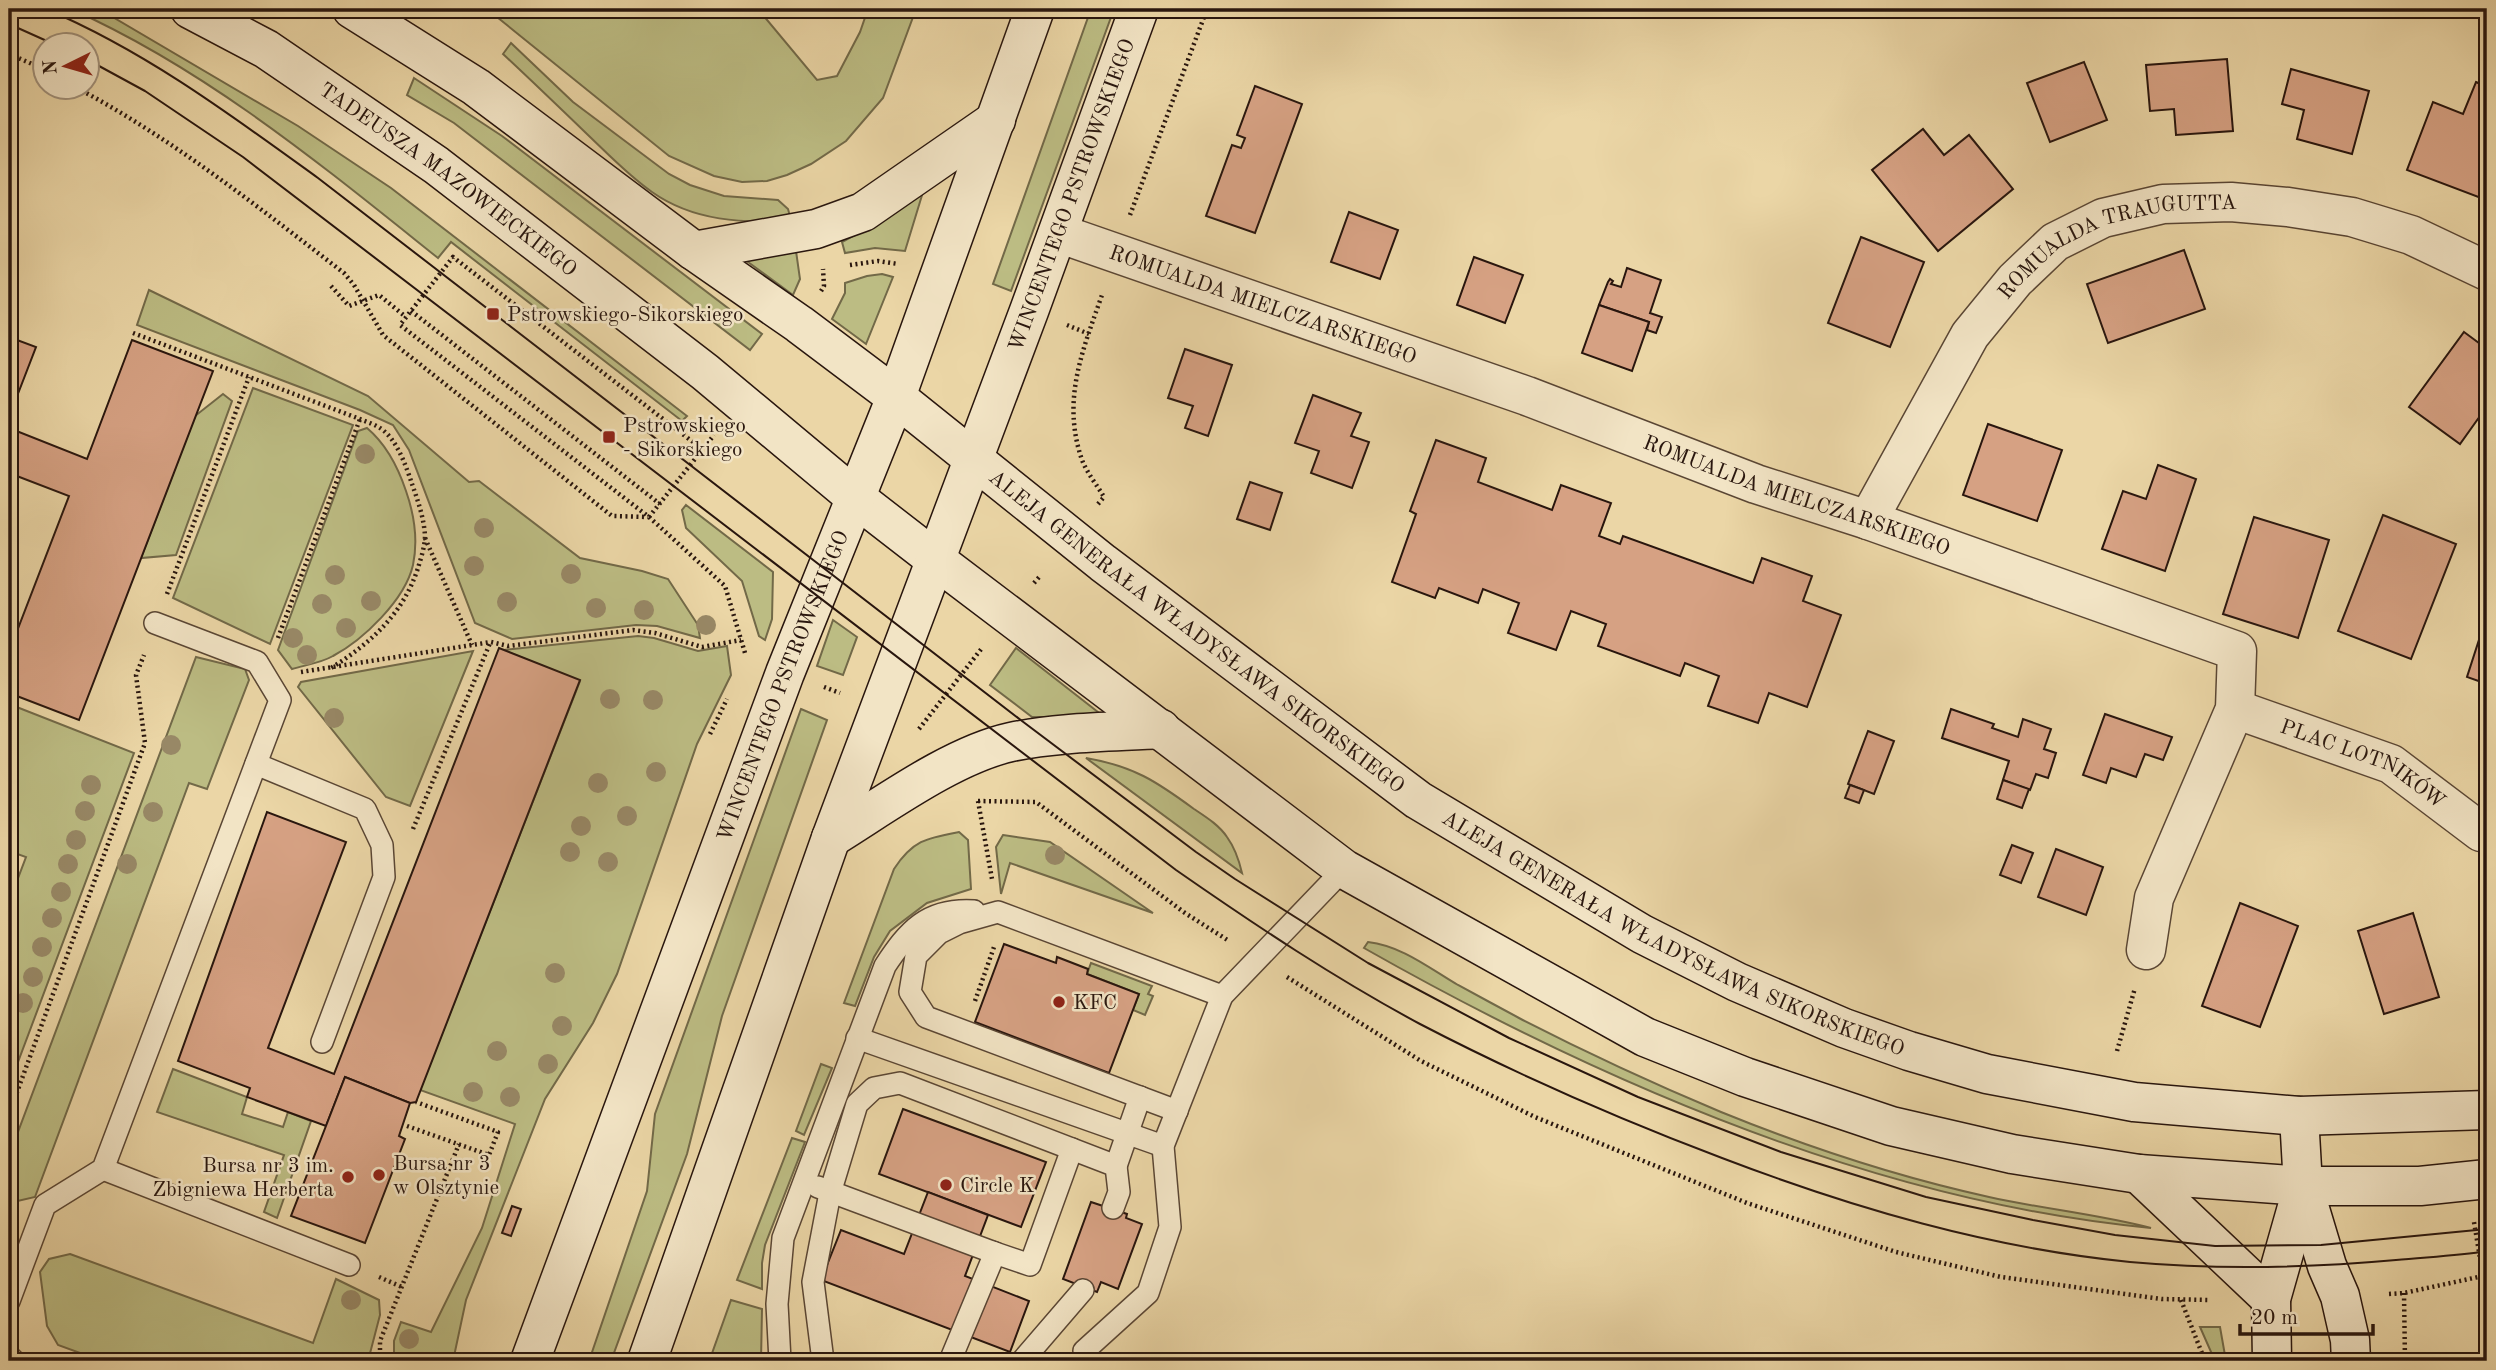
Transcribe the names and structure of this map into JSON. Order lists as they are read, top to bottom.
{
  "streets": {
    "street": [
      "TADEUSZA MAZOWIECKIEGO",
      "WINCENTEGO PSTROWSKIEGO",
      "ROMUALDA TRAUGUTTA",
      "ROMUALDA MIELCZARSKIEGO",
      "ALEJA GENERAŁA WŁADYSŁAWA SIKORSKIEGO",
      "PLAC LOTNIKÓW"
    ]
  },
  "crossings": [
    ["TADEUSZA MAZOWIECKIEGO", "WINCENTEGO PSTROWSKIEGO"],
    ["WINCENTEGO PSTROWSKIEGO", "ROMUALDA MIELCZARSKIEGO"],
    ["WINCENTEGO PSTROWSKIEGO", "ALEJA GENERAŁA WŁADYSŁAWA SIKORSKIEGO"],
    ["ROMUALDA TRAUGUTTA", "ROMUALDA MIELCZARSKIEGO"],
    ["ROMUALDA MIELCZARSKIEGO", "PLAC LOTNIKÓW"]
  ],
  "places": {
    "transit": ["Pstrowskiego-Sikorskiego", "Pstrowskiego - Sikorskiego"],
    "other": [
      "KFC",
      "Bursa nr 3 w Olsztynie",
      "Bursa nr 3 im. Zbigniewa Herberta",
      "Circle K"
    ]
  },
  "scale_bar": "20 m",
  "north": "left"
}
